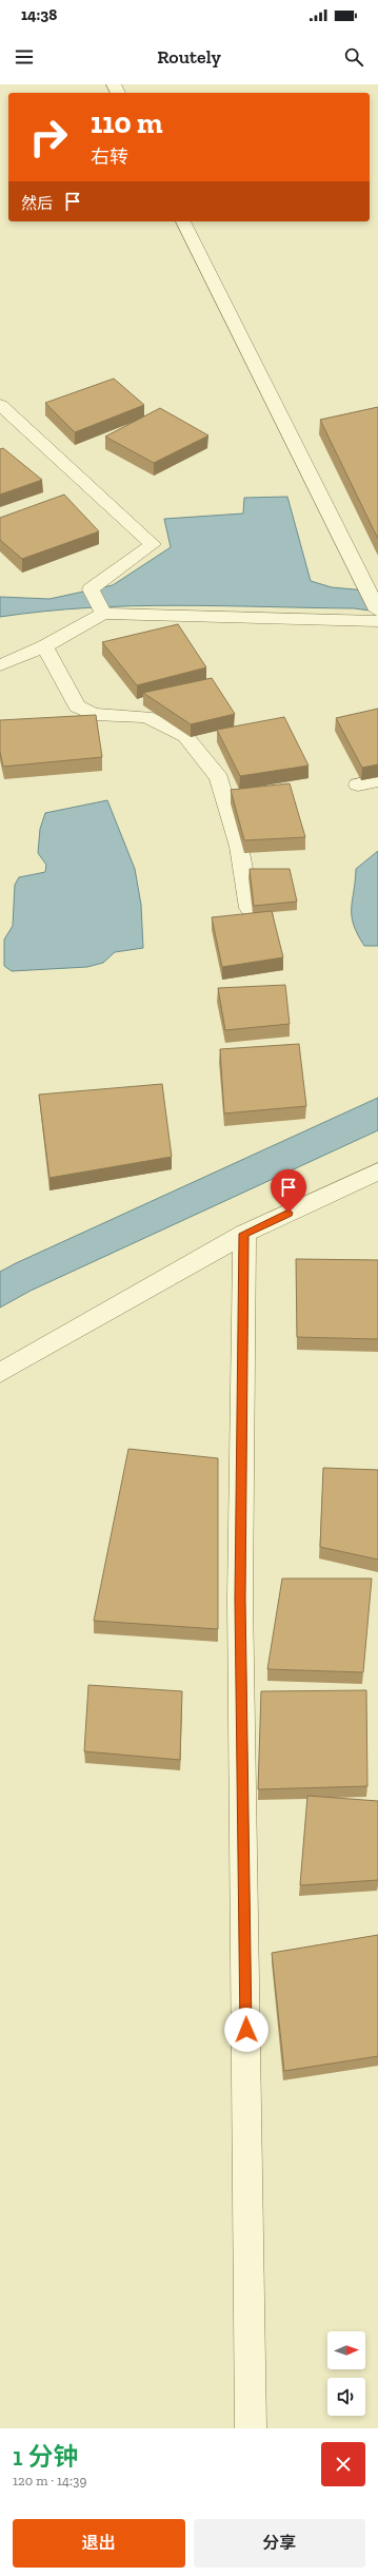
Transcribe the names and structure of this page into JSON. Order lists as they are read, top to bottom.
{
  "north": "right",
  "page": {
    "status": "14:38",
    "header": "Routely",
    "turn": ["110 m", "右转"],
    "then": "然后",
    "heading": ["1 分钟", "120 m · 14:39"],
    "buttons": ["退出", "分享"]
  }
}
